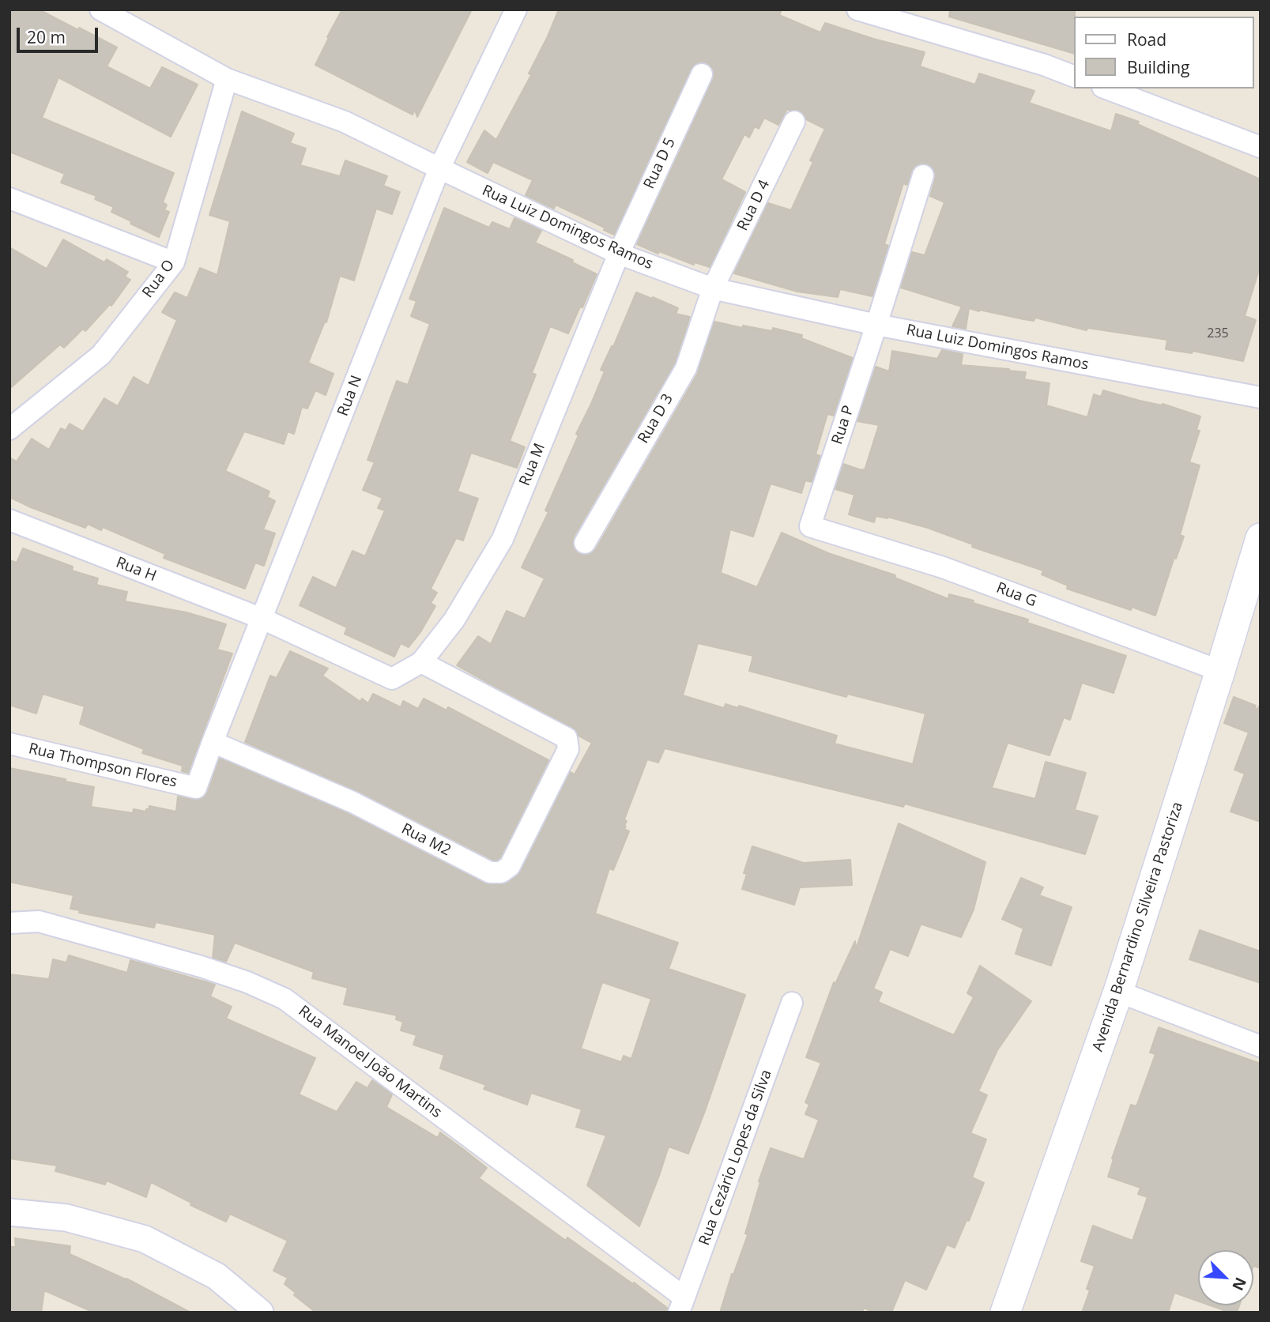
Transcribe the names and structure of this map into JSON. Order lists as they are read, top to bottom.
{
  "streets": {
    "main road": ["Avenida Bernardino Silveira Pastoriza"],
    "street": [
      "Rua D 5",
      "Rua D 4",
      "Rua Luiz Domingos Ramos",
      "Rua O",
      "Rua N",
      "Rua D 3",
      "Rua P",
      "Rua M",
      "Rua H",
      "Rua G",
      "Rua Thompson Flores",
      "Rua M2",
      "Rua Manoel João Martins",
      "Rua Cezário Lopes da Silva"
    ]
  },
  "crossings": [
    ["Rua D 5", "Rua Luiz Domingos Ramos"],
    ["Rua D 5", "Rua M"],
    ["Rua D 4", "Rua Luiz Domingos Ramos"],
    ["Rua D 4", "Rua D 3"],
    ["Rua Luiz Domingos Ramos", "Rua O"],
    ["Rua Luiz Domingos Ramos", "Rua N"],
    ["Rua Luiz Domingos Ramos", "Rua D 3"],
    ["Rua Luiz Domingos Ramos", "Rua P"],
    ["Rua Luiz Domingos Ramos", "Rua M"],
    ["Rua N", "Rua M"],
    ["Rua N", "Rua H"],
    ["Rua N", "Rua Thompson Flores"],
    ["Rua N", "Rua M2"],
    ["Rua P", "Rua G"],
    ["Rua M", "Rua H"],
    ["Rua M", "Rua M2"],
    ["Rua G", "Avenida Bernardino Silveira Pastoriza"],
    ["Rua Manoel João Martins", "Rua Cezário Lopes da Silva"]
  ],
  "house_numbers": ["235"],
  "legend": ["Road", "Building"],
  "scale_bar": "20 m",
  "north": "bottom right"
}
